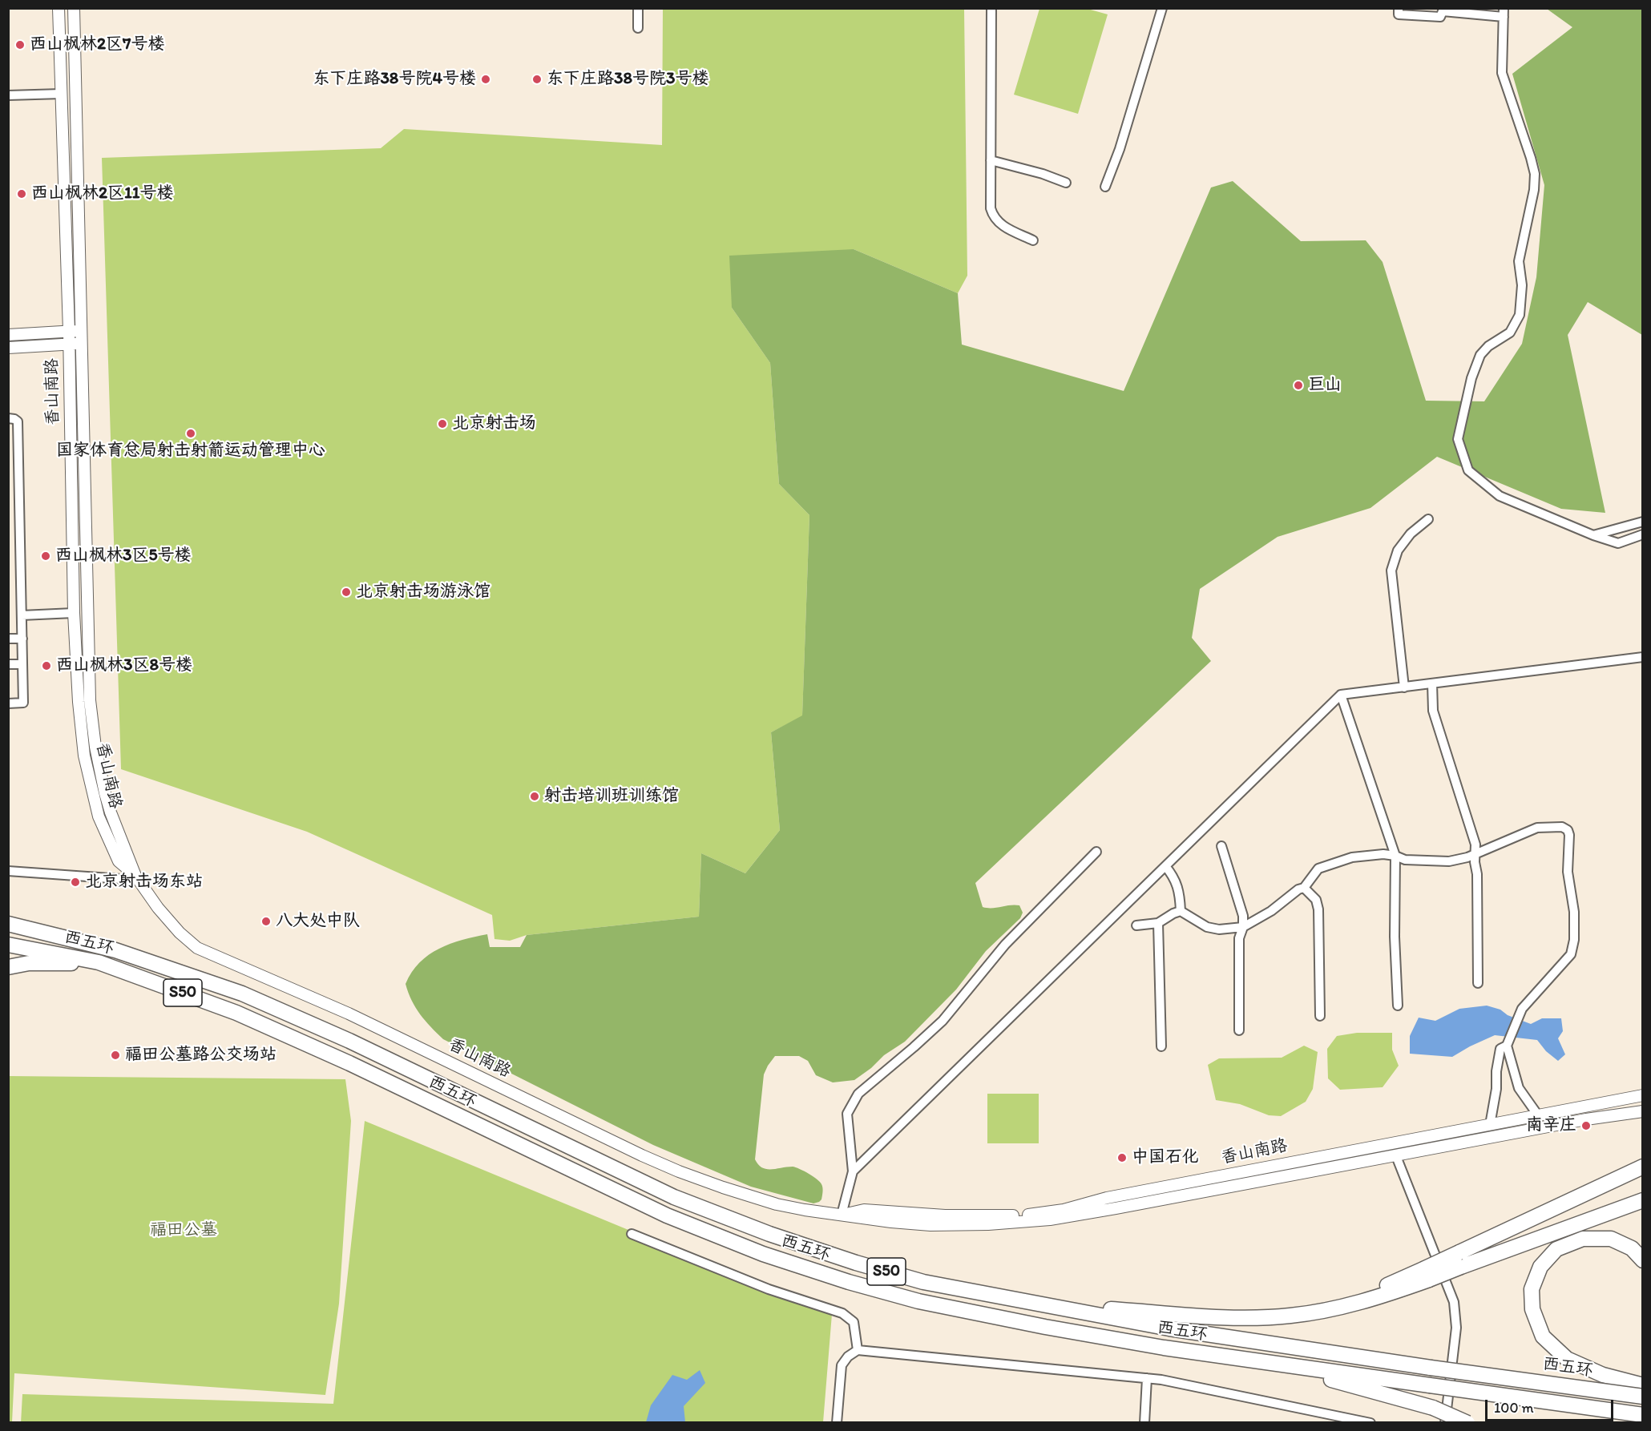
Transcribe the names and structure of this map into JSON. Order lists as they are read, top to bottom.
{
  "streets": {
    "highway": ["西五环", "S50"],
    "main road": ["香山南路"]
  },
  "parks": ["福田公墓"],
  "places": [
    "西山枫林2区7号楼",
    "东下庄路38号院4号楼",
    "东下庄路38号院3号楼",
    "西山枫林2区11号楼",
    "巨山",
    "北京射击场",
    "国家体育总局射击射箭运动管理中心",
    "西山枫林3区5号楼",
    "北京射击场游泳馆",
    "西山枫林3区8号楼",
    "射击培训班训练馆",
    "北京射击场东站",
    "八大处中队",
    "福田公墓路公交场站",
    "南辛庄",
    "中国石化"
  ],
  "scale_bar": "100 m"
}
